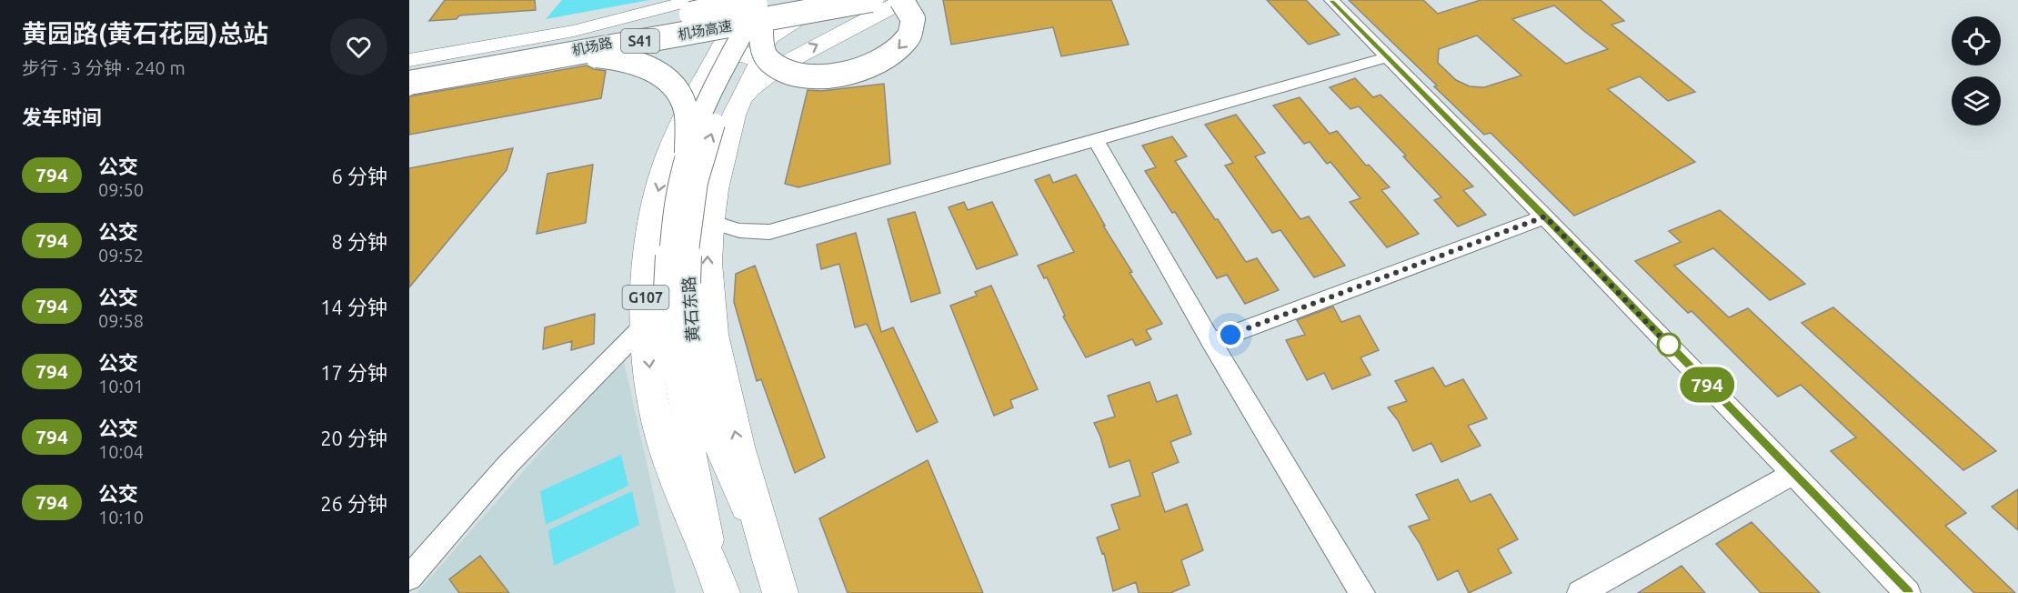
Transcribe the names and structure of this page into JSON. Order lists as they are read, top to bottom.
{
  "streets": {
    "highway": [
      "机场高速",
      "S41",
      "机场路",
      "G107",
      "黄石东路"
    ]
  },
  "crossings": [
    ["机场高速", "机场路"],
    ["G107", "黄石东路"]
  ],
  "lines": ["bus line 794"],
  "page": {
    "heading": [
      ["黄园路(黄石花园)总站", "步行 · 3 分钟 · 240 m"],
      "发车时间"
    ],
    "on_map": "794",
    "list": [
      {
        "mark": "794",
        "name": "公交",
        "note": "09:50",
        "value": "6 分钟"
      },
      {
        "mark": "794",
        "name": "公交",
        "note": "09:52",
        "value": "8 分钟"
      },
      {
        "mark": "794",
        "name": "公交",
        "note": "09:58",
        "value": "14 分钟"
      },
      {
        "mark": "794",
        "name": "公交",
        "note": "10:01",
        "value": "17 分钟"
      },
      {
        "mark": "794",
        "name": "公交",
        "note": "10:04",
        "value": "20 分钟"
      },
      {
        "mark": "794",
        "name": "公交",
        "note": "10:10",
        "value": "26 分钟"
      }
    ]
  }
}
